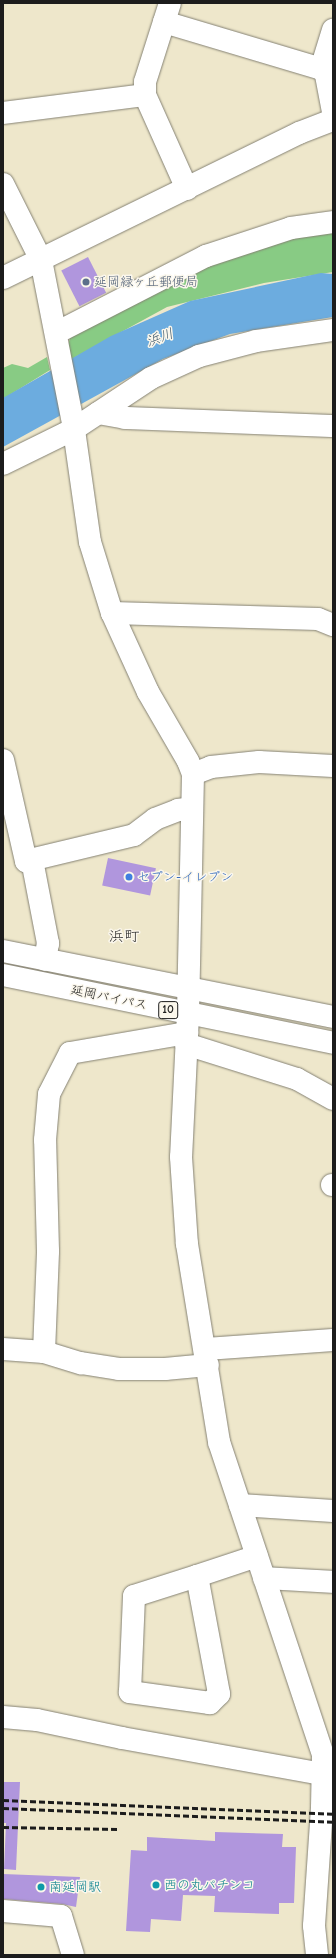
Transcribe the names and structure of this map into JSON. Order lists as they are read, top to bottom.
{
  "streets": {
    "main road": ["延岡バイパス", "10"]
  },
  "districts": ["浜町"],
  "water": ["浜川"],
  "places": [
    "延岡緑ヶ丘郵便局",
    "セブン-イレブン",
    "西の丸パチンコ",
    "南延岡駅"
  ]
}
